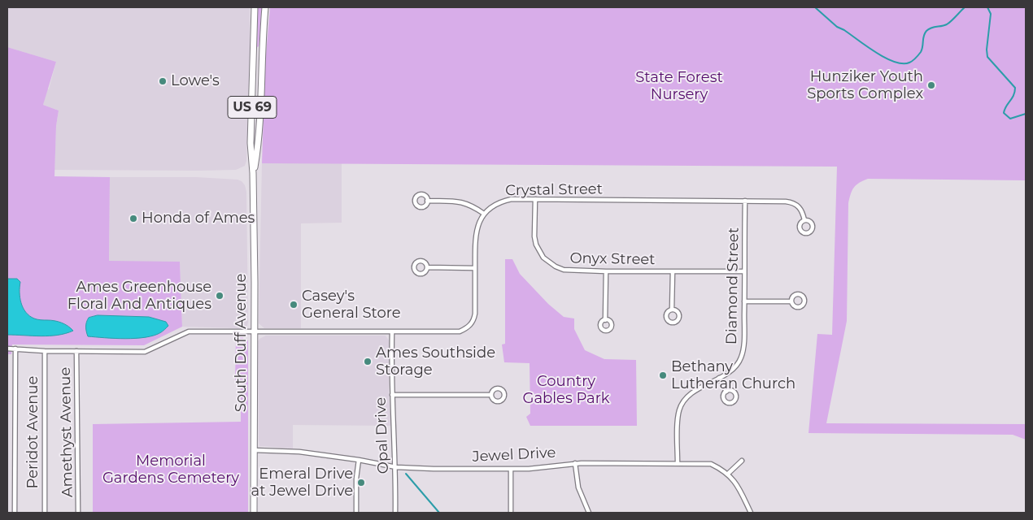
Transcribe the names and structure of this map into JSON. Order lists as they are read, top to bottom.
{
  "streets": {
    "main road": ["US 69", "South Duff Avenue"],
    "street": [
      "Crystal Street",
      "Onyx Street",
      "Diamond Street",
      "Peridot Avenue",
      "Amethyst Avenue",
      "Opal Drive",
      "Jewel Drive"
    ]
  },
  "crossings": [
    ["Crystal Street", "Onyx Street"],
    ["Crystal Street", "Diamond Street"],
    ["Crystal Street", "South Duff Avenue"],
    ["Crystal Street", "Peridot Avenue"],
    ["Crystal Street", "Amethyst Avenue"],
    ["Crystal Street", "Opal Drive"],
    ["Onyx Street", "Diamond Street"],
    ["Diamond Street", "Jewel Drive"],
    ["South Duff Avenue", "Jewel Drive"],
    ["Opal Drive", "Jewel Drive"]
  ],
  "parks": ["State Forest Nursery", "Country Gables Park", "Memorial Gardens Cemetery"],
  "places": [
    "Lowe's",
    "Hunziker Youth Sports Complex",
    "Honda of Ames",
    "Ames Greenhouse Floral And Antiques",
    "Casey's General Store",
    "Ames Southside Storage",
    "Bethany Lutheran Church",
    "Emeral Drive at Jewel Drive"
  ]
}
